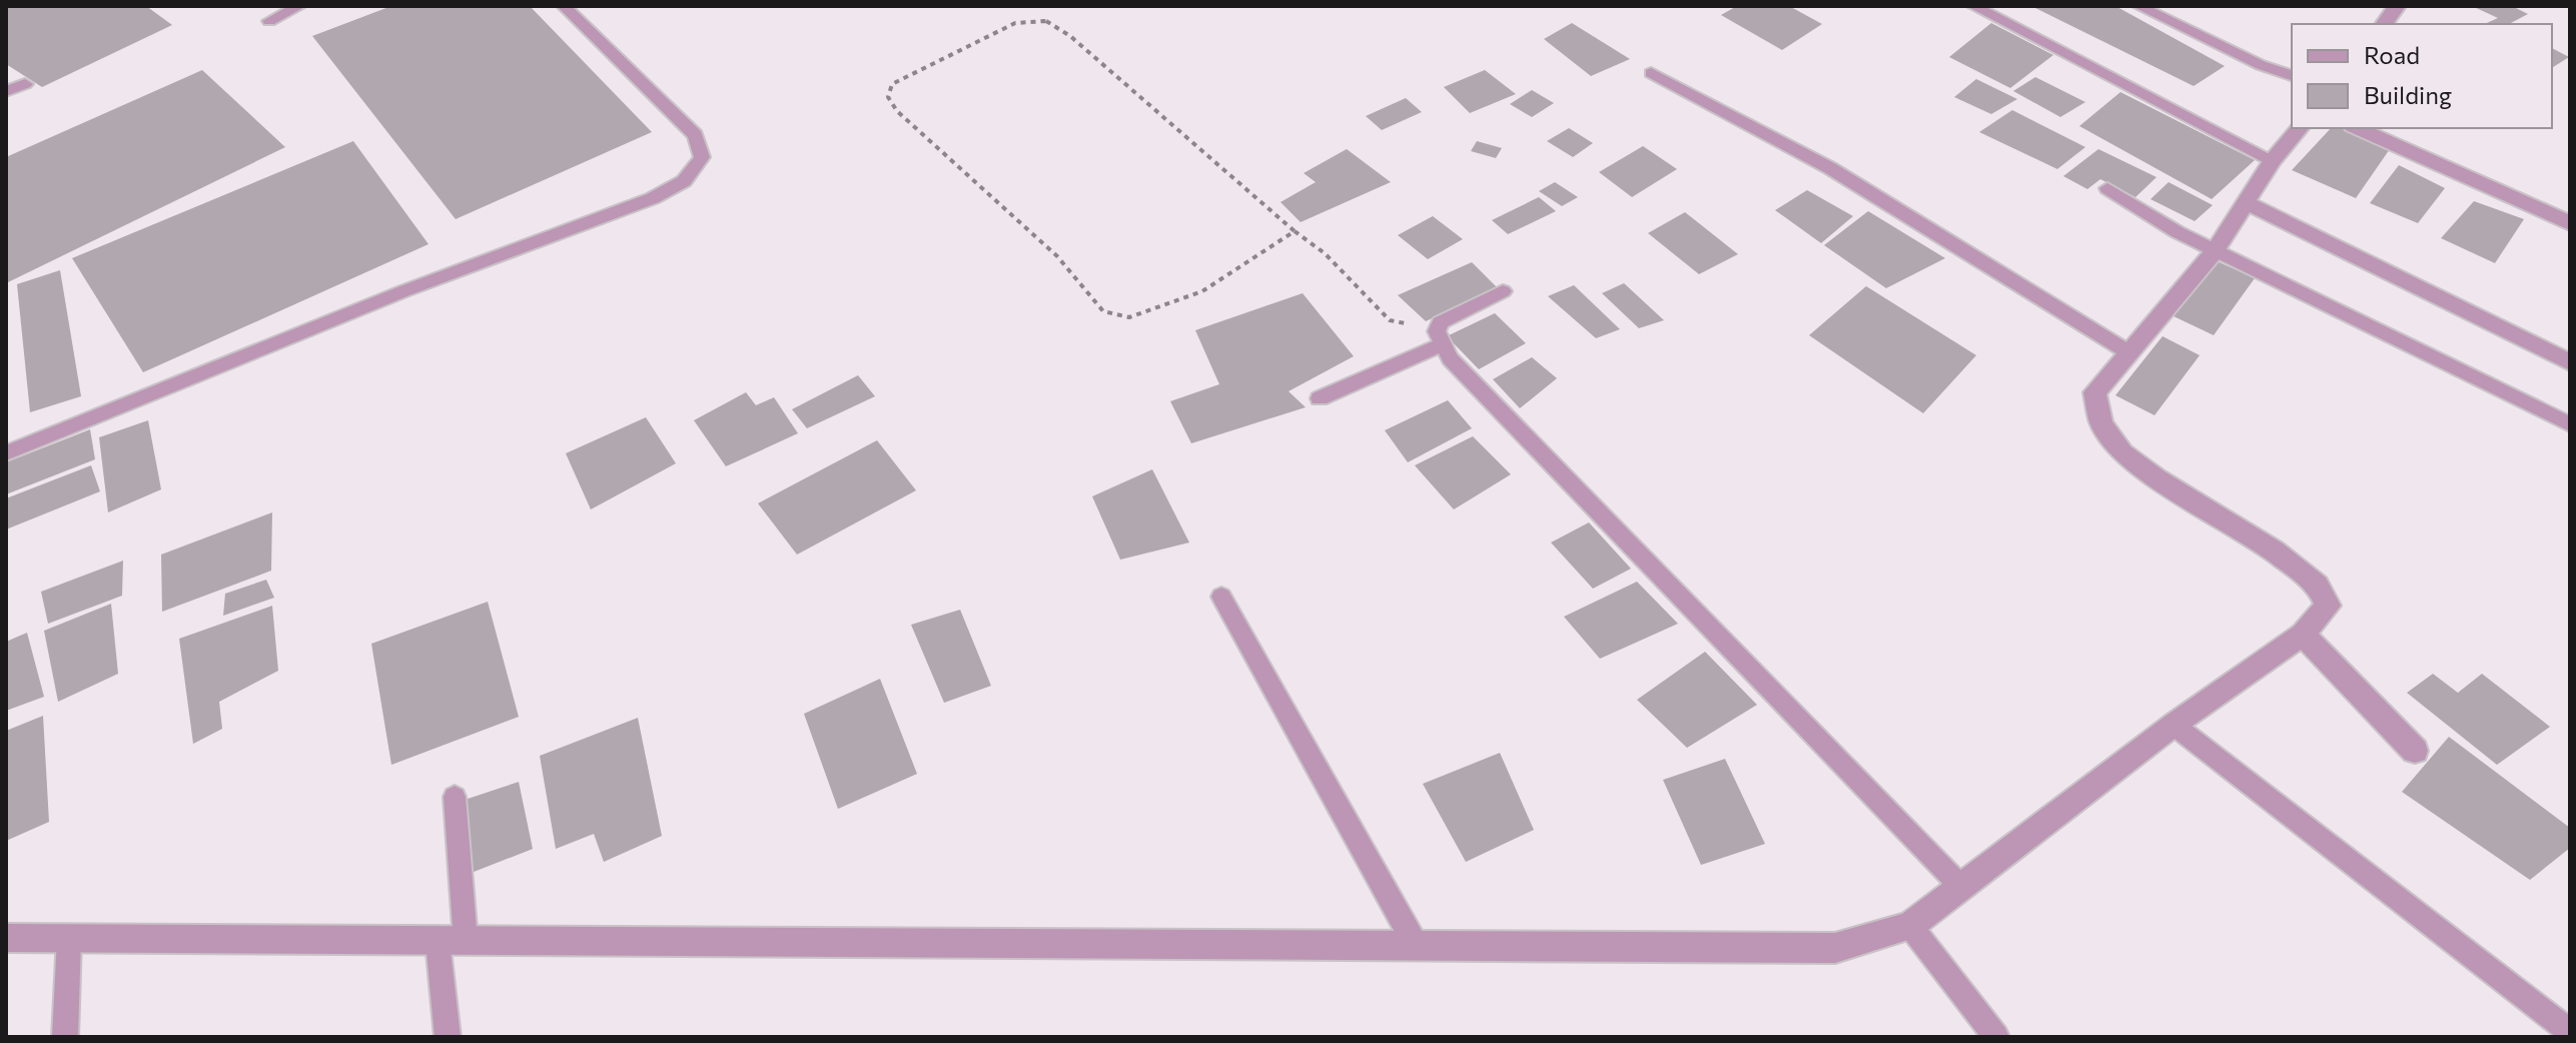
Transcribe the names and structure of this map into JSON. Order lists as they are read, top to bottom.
{
  "legend": ["Road", "Building"]
}
